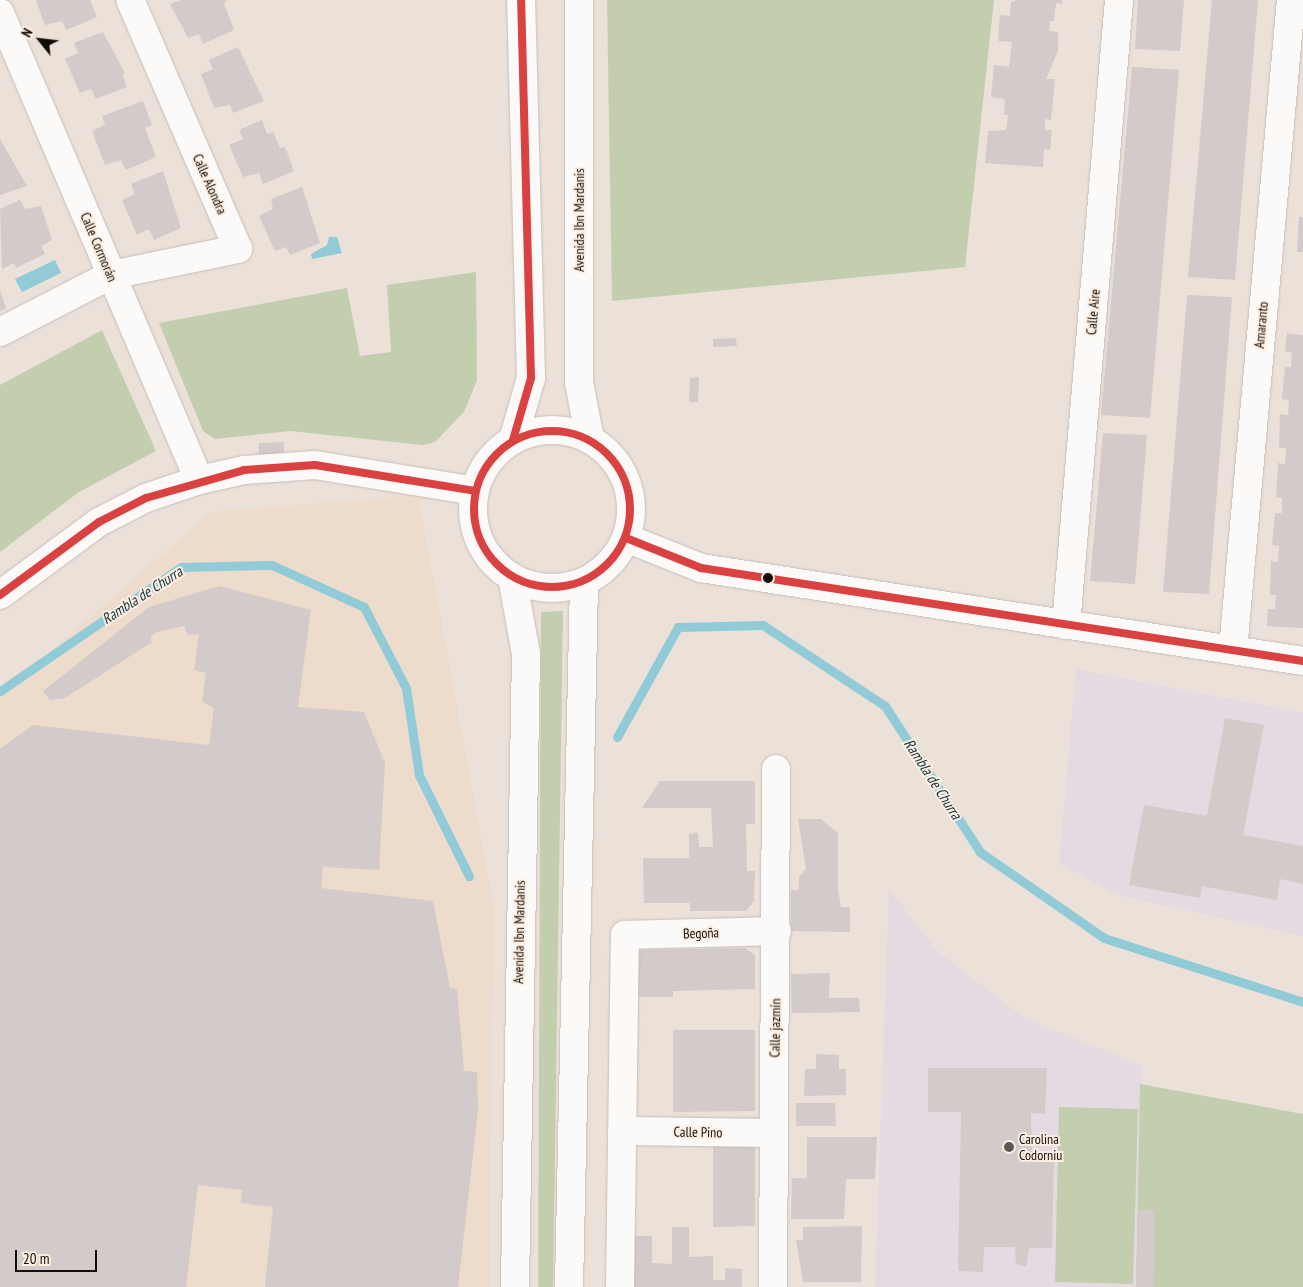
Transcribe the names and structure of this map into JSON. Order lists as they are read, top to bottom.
{
  "streets": {
    "street": [
      "Calle Alondra",
      "Avenida Ibn Mardanis",
      "Calle Cormorán",
      "Calle Aire",
      "Amaranto",
      "Begoña",
      "Calle jazmín",
      "Calle Pino"
    ]
  },
  "crossings": [
    ["Calle Alondra", "Calle Cormorán"],
    ["Begoña", "Calle jazmín"],
    ["Begoña", "Calle Pino"],
    ["Calle jazmín", "Calle Pino"]
  ],
  "water": ["Rambla de Churra"],
  "places": ["Carolina Codorniu"],
  "scale_bar": "20 m",
  "north": "top left"
}
